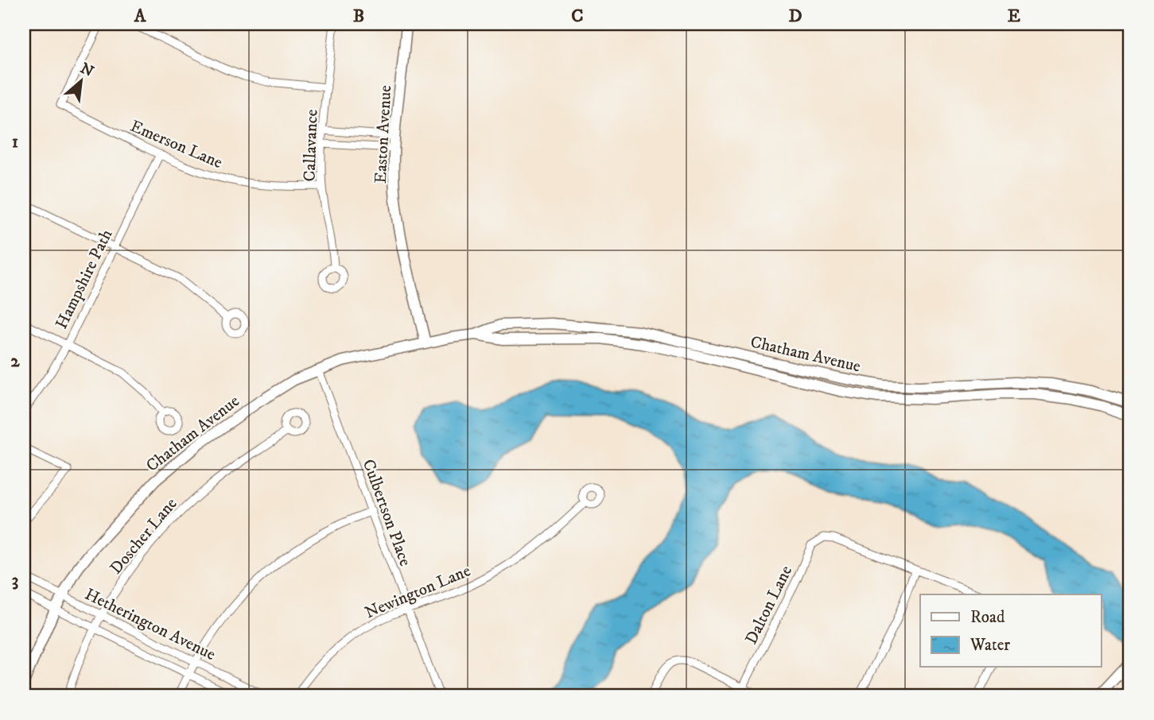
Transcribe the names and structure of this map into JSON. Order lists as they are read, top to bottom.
{
  "streets": {
    "street": [
      "Easton Avenue",
      "Emerson Lane",
      "Callavance",
      "Hampshire Path",
      "Chatham Avenue",
      "Culbertson Place",
      "Doscher Lane",
      "Newington Lane",
      "Dalton Lane",
      "Hetherington Avenue"
    ]
  },
  "crossings": [
    ["Easton Avenue", "Chatham Avenue"],
    ["Emerson Lane", "Callavance"],
    ["Emerson Lane", "Hampshire Path"],
    ["Chatham Avenue", "Culbertson Place"],
    ["Chatham Avenue", "Hetherington Avenue"],
    ["Culbertson Place", "Newington Lane"],
    ["Doscher Lane", "Hetherington Avenue"]
  ],
  "legend": ["Road", "Water"],
  "north": "top right",
  "grid": {
    "columns": [
      "A",
      "B",
      "C",
      "D",
      "E"
    ],
    "rows": ["1", "2", "3"]
  }
}
